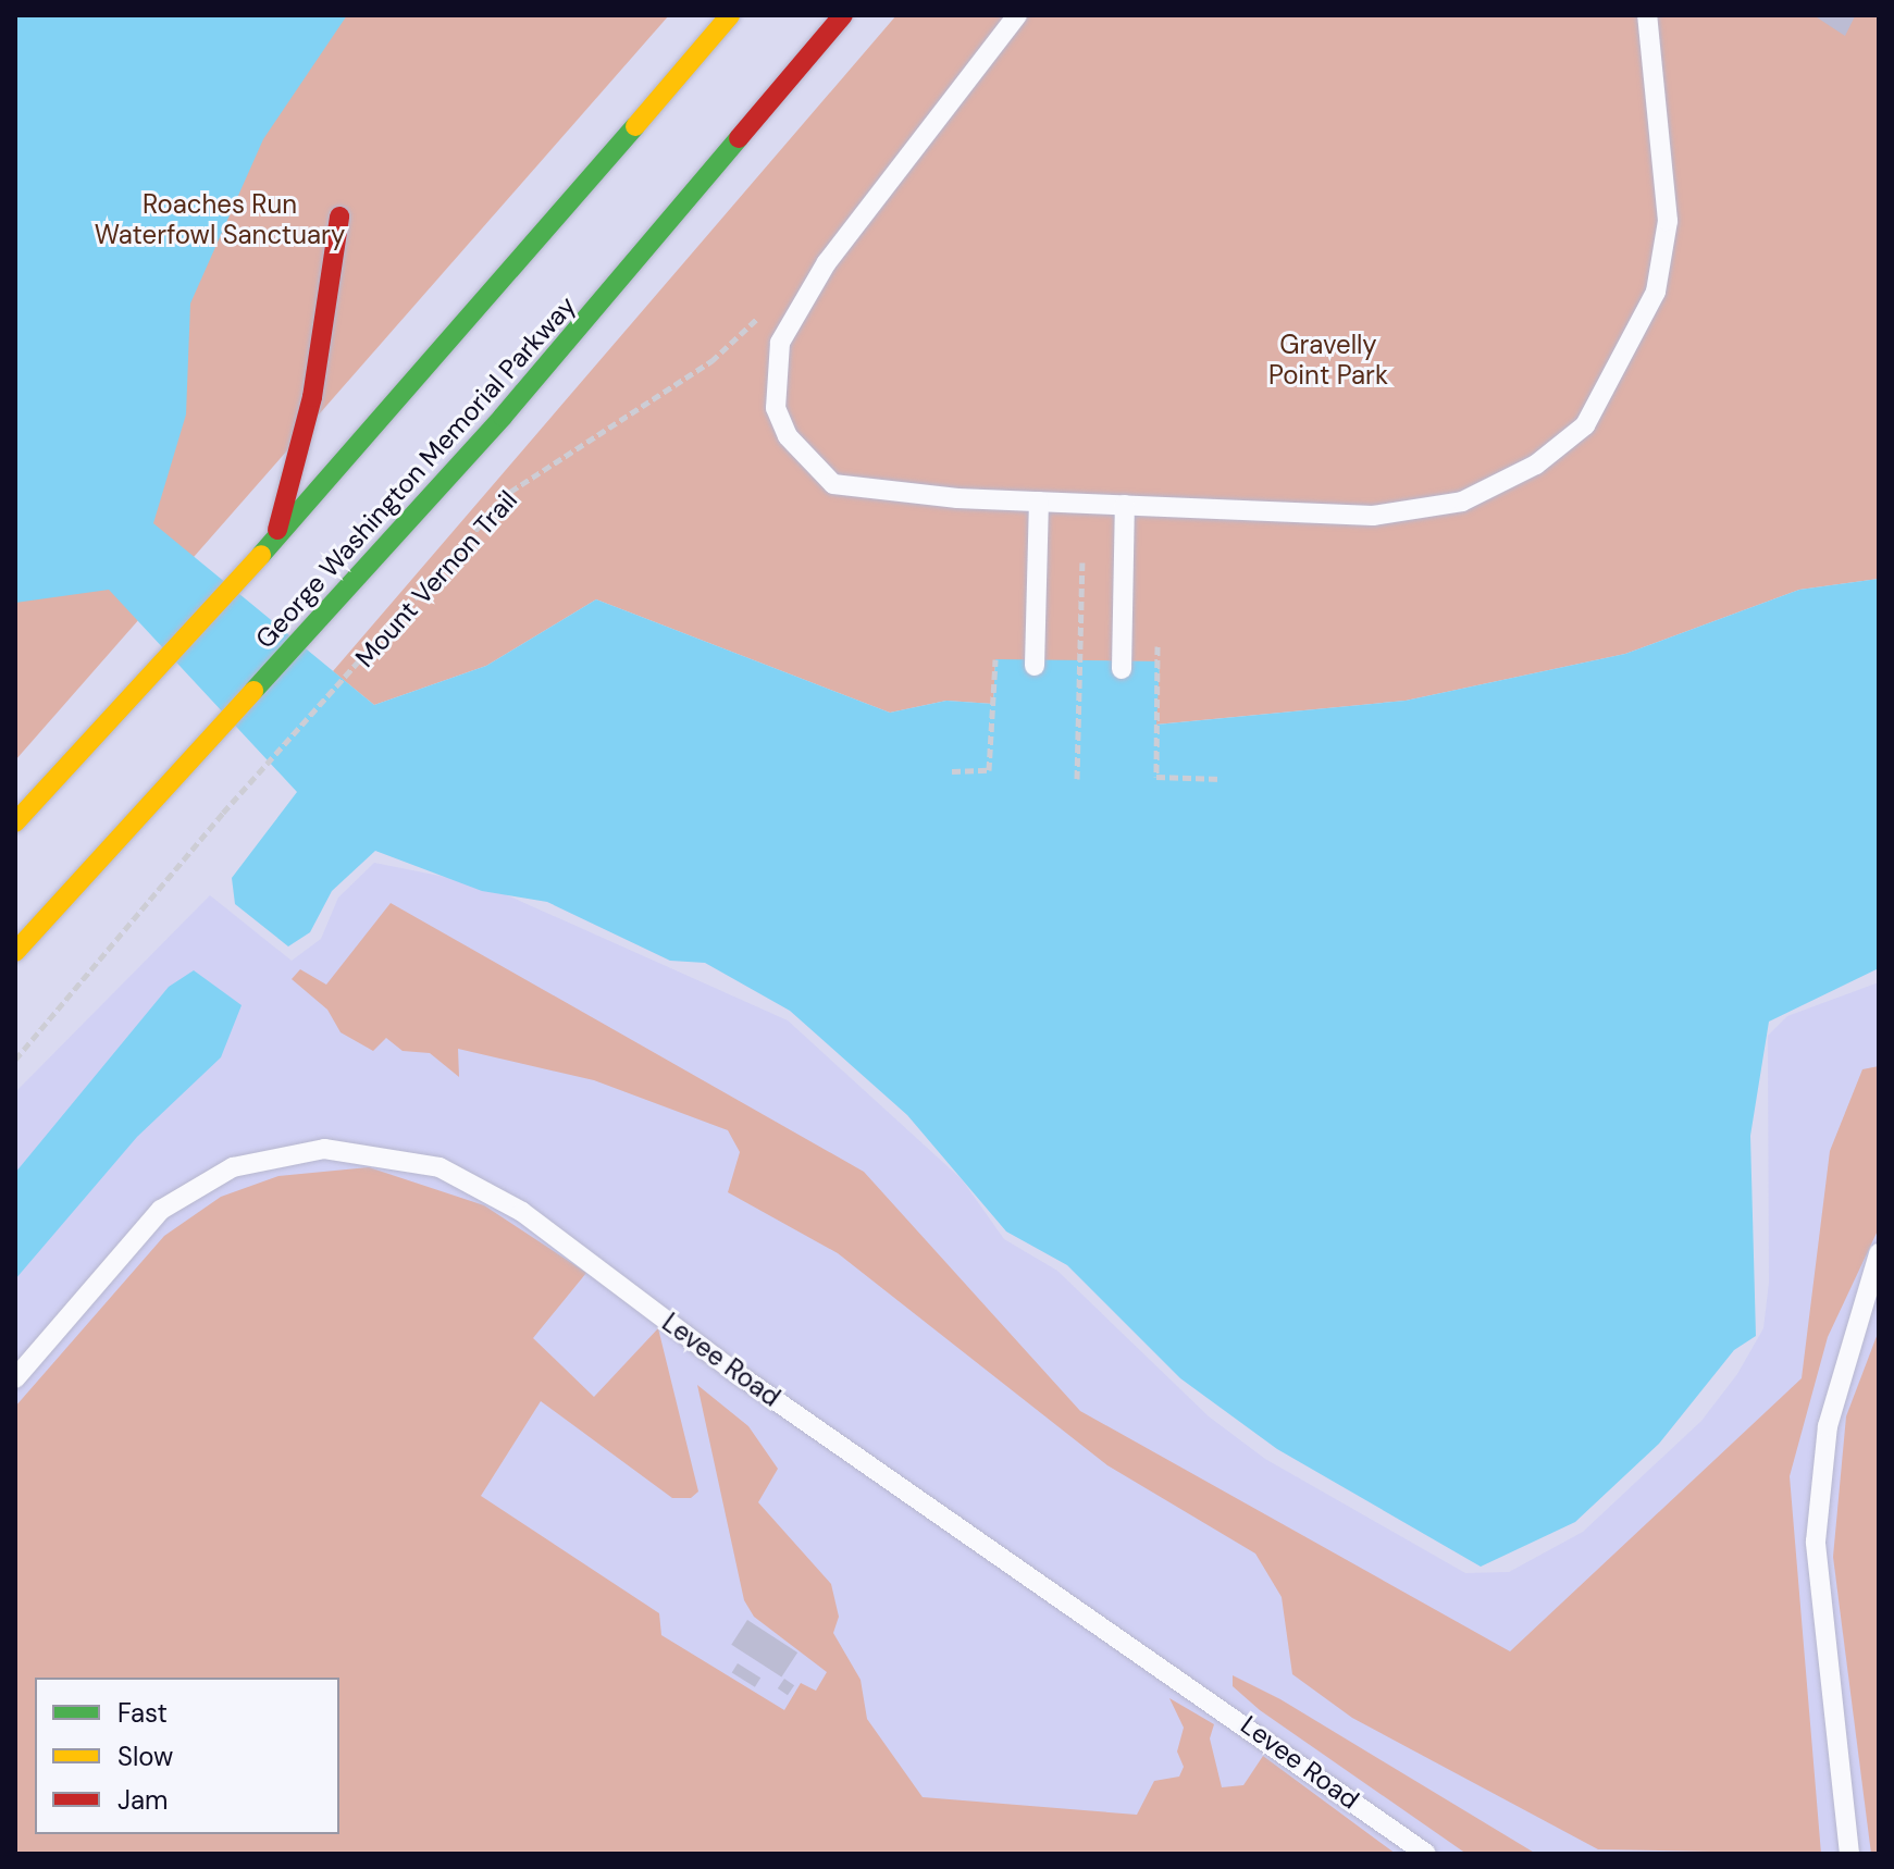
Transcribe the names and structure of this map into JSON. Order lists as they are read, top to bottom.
{
  "streets": {
    "highway": ["George Washington Memorial Parkway"],
    "lane": ["Levee Road"],
    "path": ["Mount Vernon Trail"]
  },
  "parks": ["Roaches Run Waterfowl Sanctuary", "Gravelly Point Park"],
  "legend": ["Fast", "Slow", "Jam"]
}
